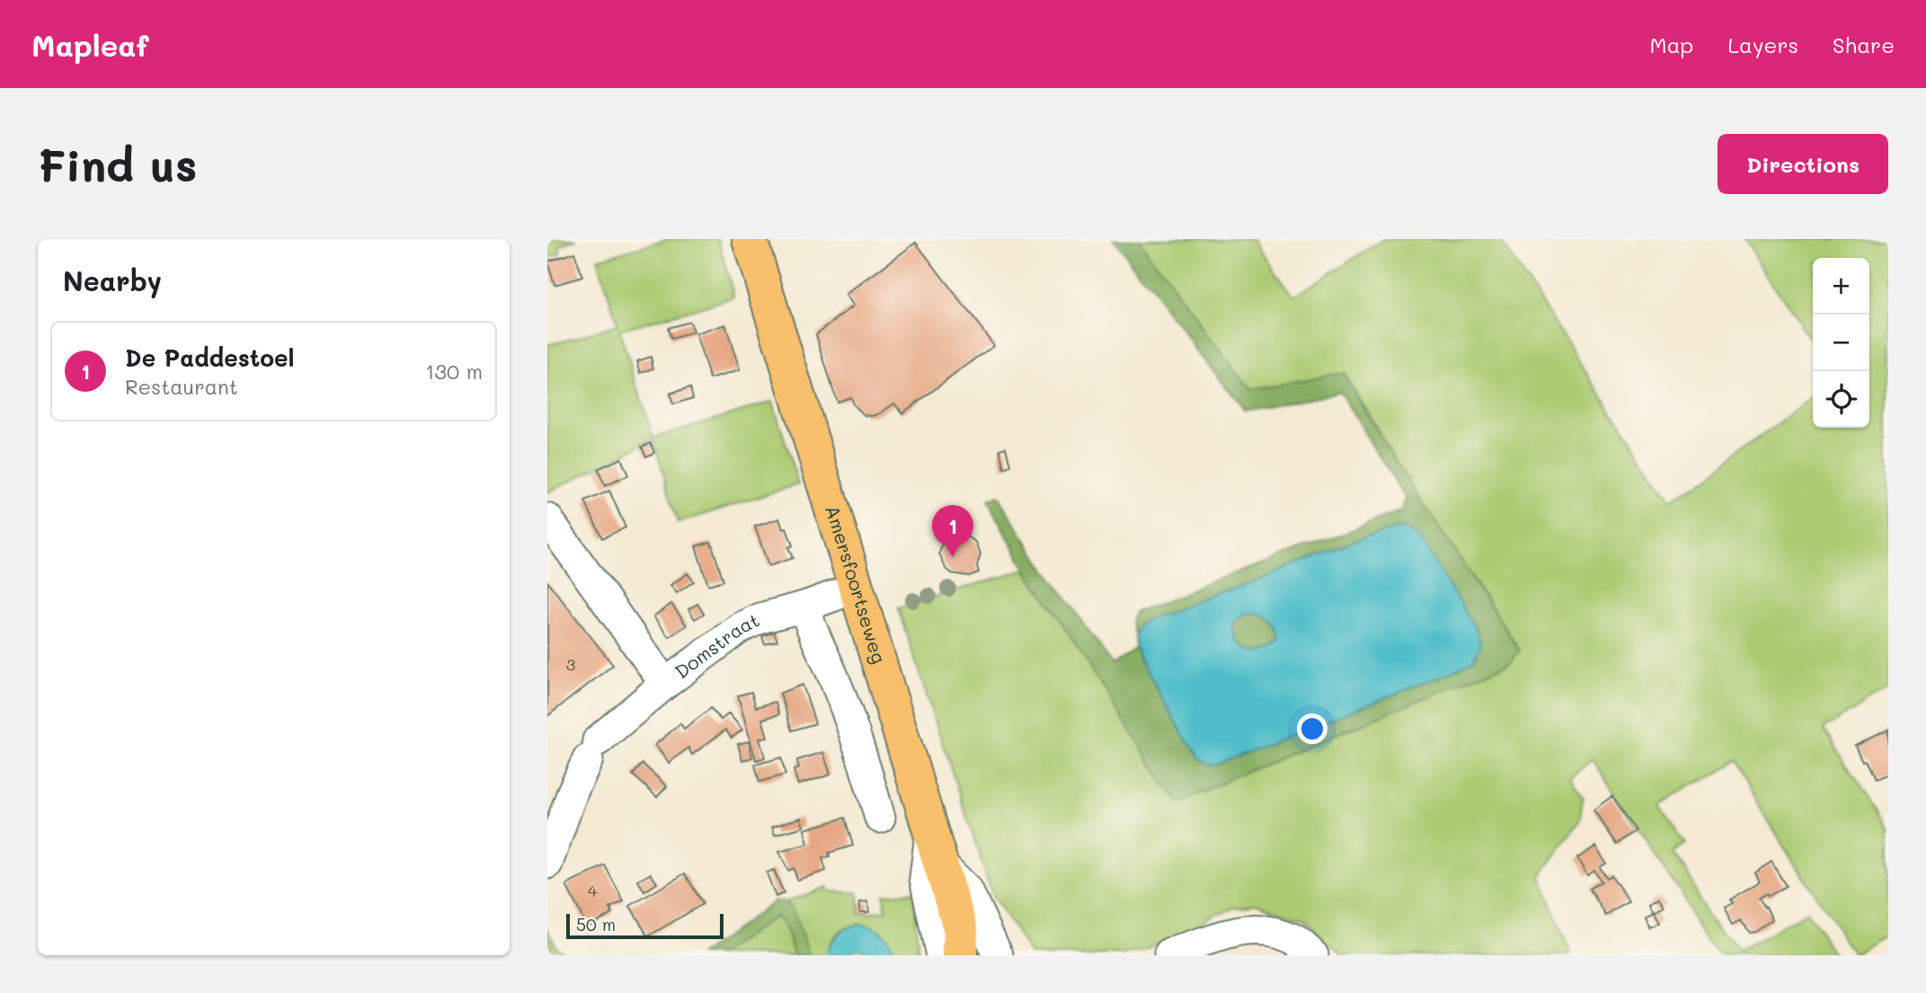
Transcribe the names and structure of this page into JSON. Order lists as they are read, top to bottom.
{
  "streets": {
    "main road": ["Amersfoortseweg"],
    "street": ["Domstraat"]
  },
  "crossings": [
    ["Amersfoortseweg", "Domstraat"]
  ],
  "house_numbers": ["3", "4"],
  "scale_bar": "50 m",
  "page": {
    "header": "Mapleaf",
    "nav": ["Map", "Layers", "Share"],
    "buttons": "Directions",
    "title": "Find us",
    "heading": "Nearby",
    "map_buttons": ["+", "−"],
    "list": [
      {
        "mark": "1",
        "name": "De Paddestoel",
        "note": "Restaurant",
        "value": "130 m"
      }
    ],
    "pins": "1",
    "scale": "50 m"
  }
}
